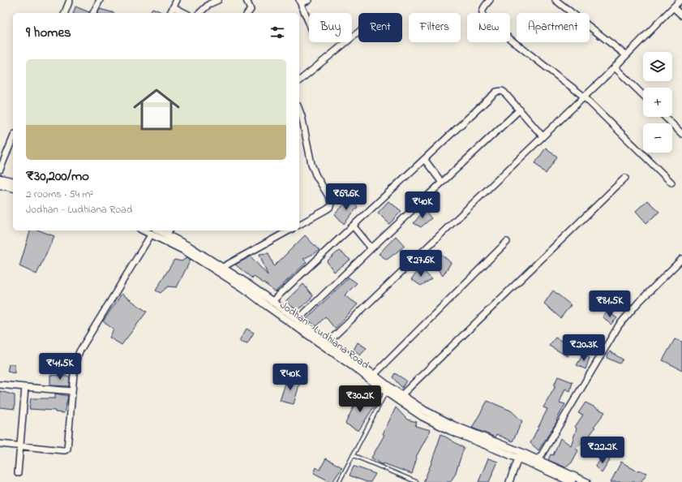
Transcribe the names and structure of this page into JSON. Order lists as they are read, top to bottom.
{
  "streets": {
    "street": ["Jodhan - Ludhiana Road"]
  },
  "page": {
    "chip": [
      "Buy",
      "Rent",
      "Filters",
      "New",
      "Apartment"
    ],
    "heading": "9 homes",
    "map_buttons": ["+", "−"],
    "list": [
      {
        "name": "₹30,200/mo",
        "note": "2 rooms · 54 m² · Jodhan - Ludhiana Road"
      }
    ],
    "price": [
      "₹69.6K",
      "₹40K",
      "₹27.6K",
      "₹81.5K",
      "₹20.3K",
      "₹41.5K",
      "₹40K",
      "₹30.2K",
      "₹22.2K"
    ]
  }
}
